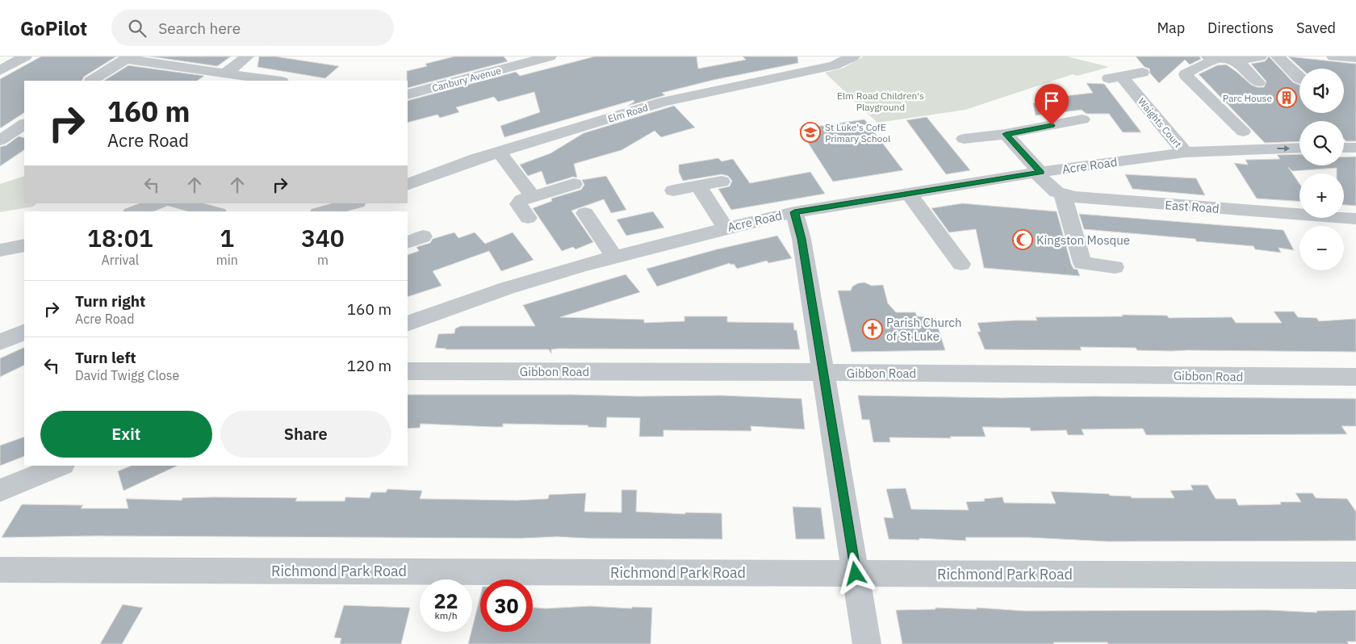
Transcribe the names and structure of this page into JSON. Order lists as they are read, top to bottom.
{
  "streets": {
    "street": [
      "Canbury Avenue",
      "Elm Road",
      "Waights Court",
      "Acre Road",
      "East Road",
      "Gibbon Road",
      "Richmond Park Road"
    ]
  },
  "crossings": [
    ["Waights Court", "Acre Road"],
    ["Acre Road", "East Road"]
  ],
  "parks": ["Elm Road Children's Playground"],
  "places": {
    "building": ["Parc House"],
    "school or university": ["St Luke's CofE Primary School"],
    "mosque": ["Kingston Mosque"],
    "church": ["Parish Church of St Luke"]
  },
  "page": {
    "header": "GoPilot",
    "search": "Search here",
    "nav": ["Map", "Directions", "Saved"],
    "map_buttons": ["+", "−"],
    "turn": ["160 m", "Acre Road"],
    "eta": [
      "18:01",
      "Arrival",
      "1",
      "min",
      "340",
      "m"
    ],
    "list": [
      {
        "name": "Turn right",
        "note": "Acre Road",
        "value": "160 m"
      },
      {
        "name": "Turn left",
        "note": "David Twigg Close",
        "value": "120 m"
      }
    ],
    "buttons": ["Exit", "Share"],
    "speed": "22 km/h",
    "limit": "30"
  }
}
